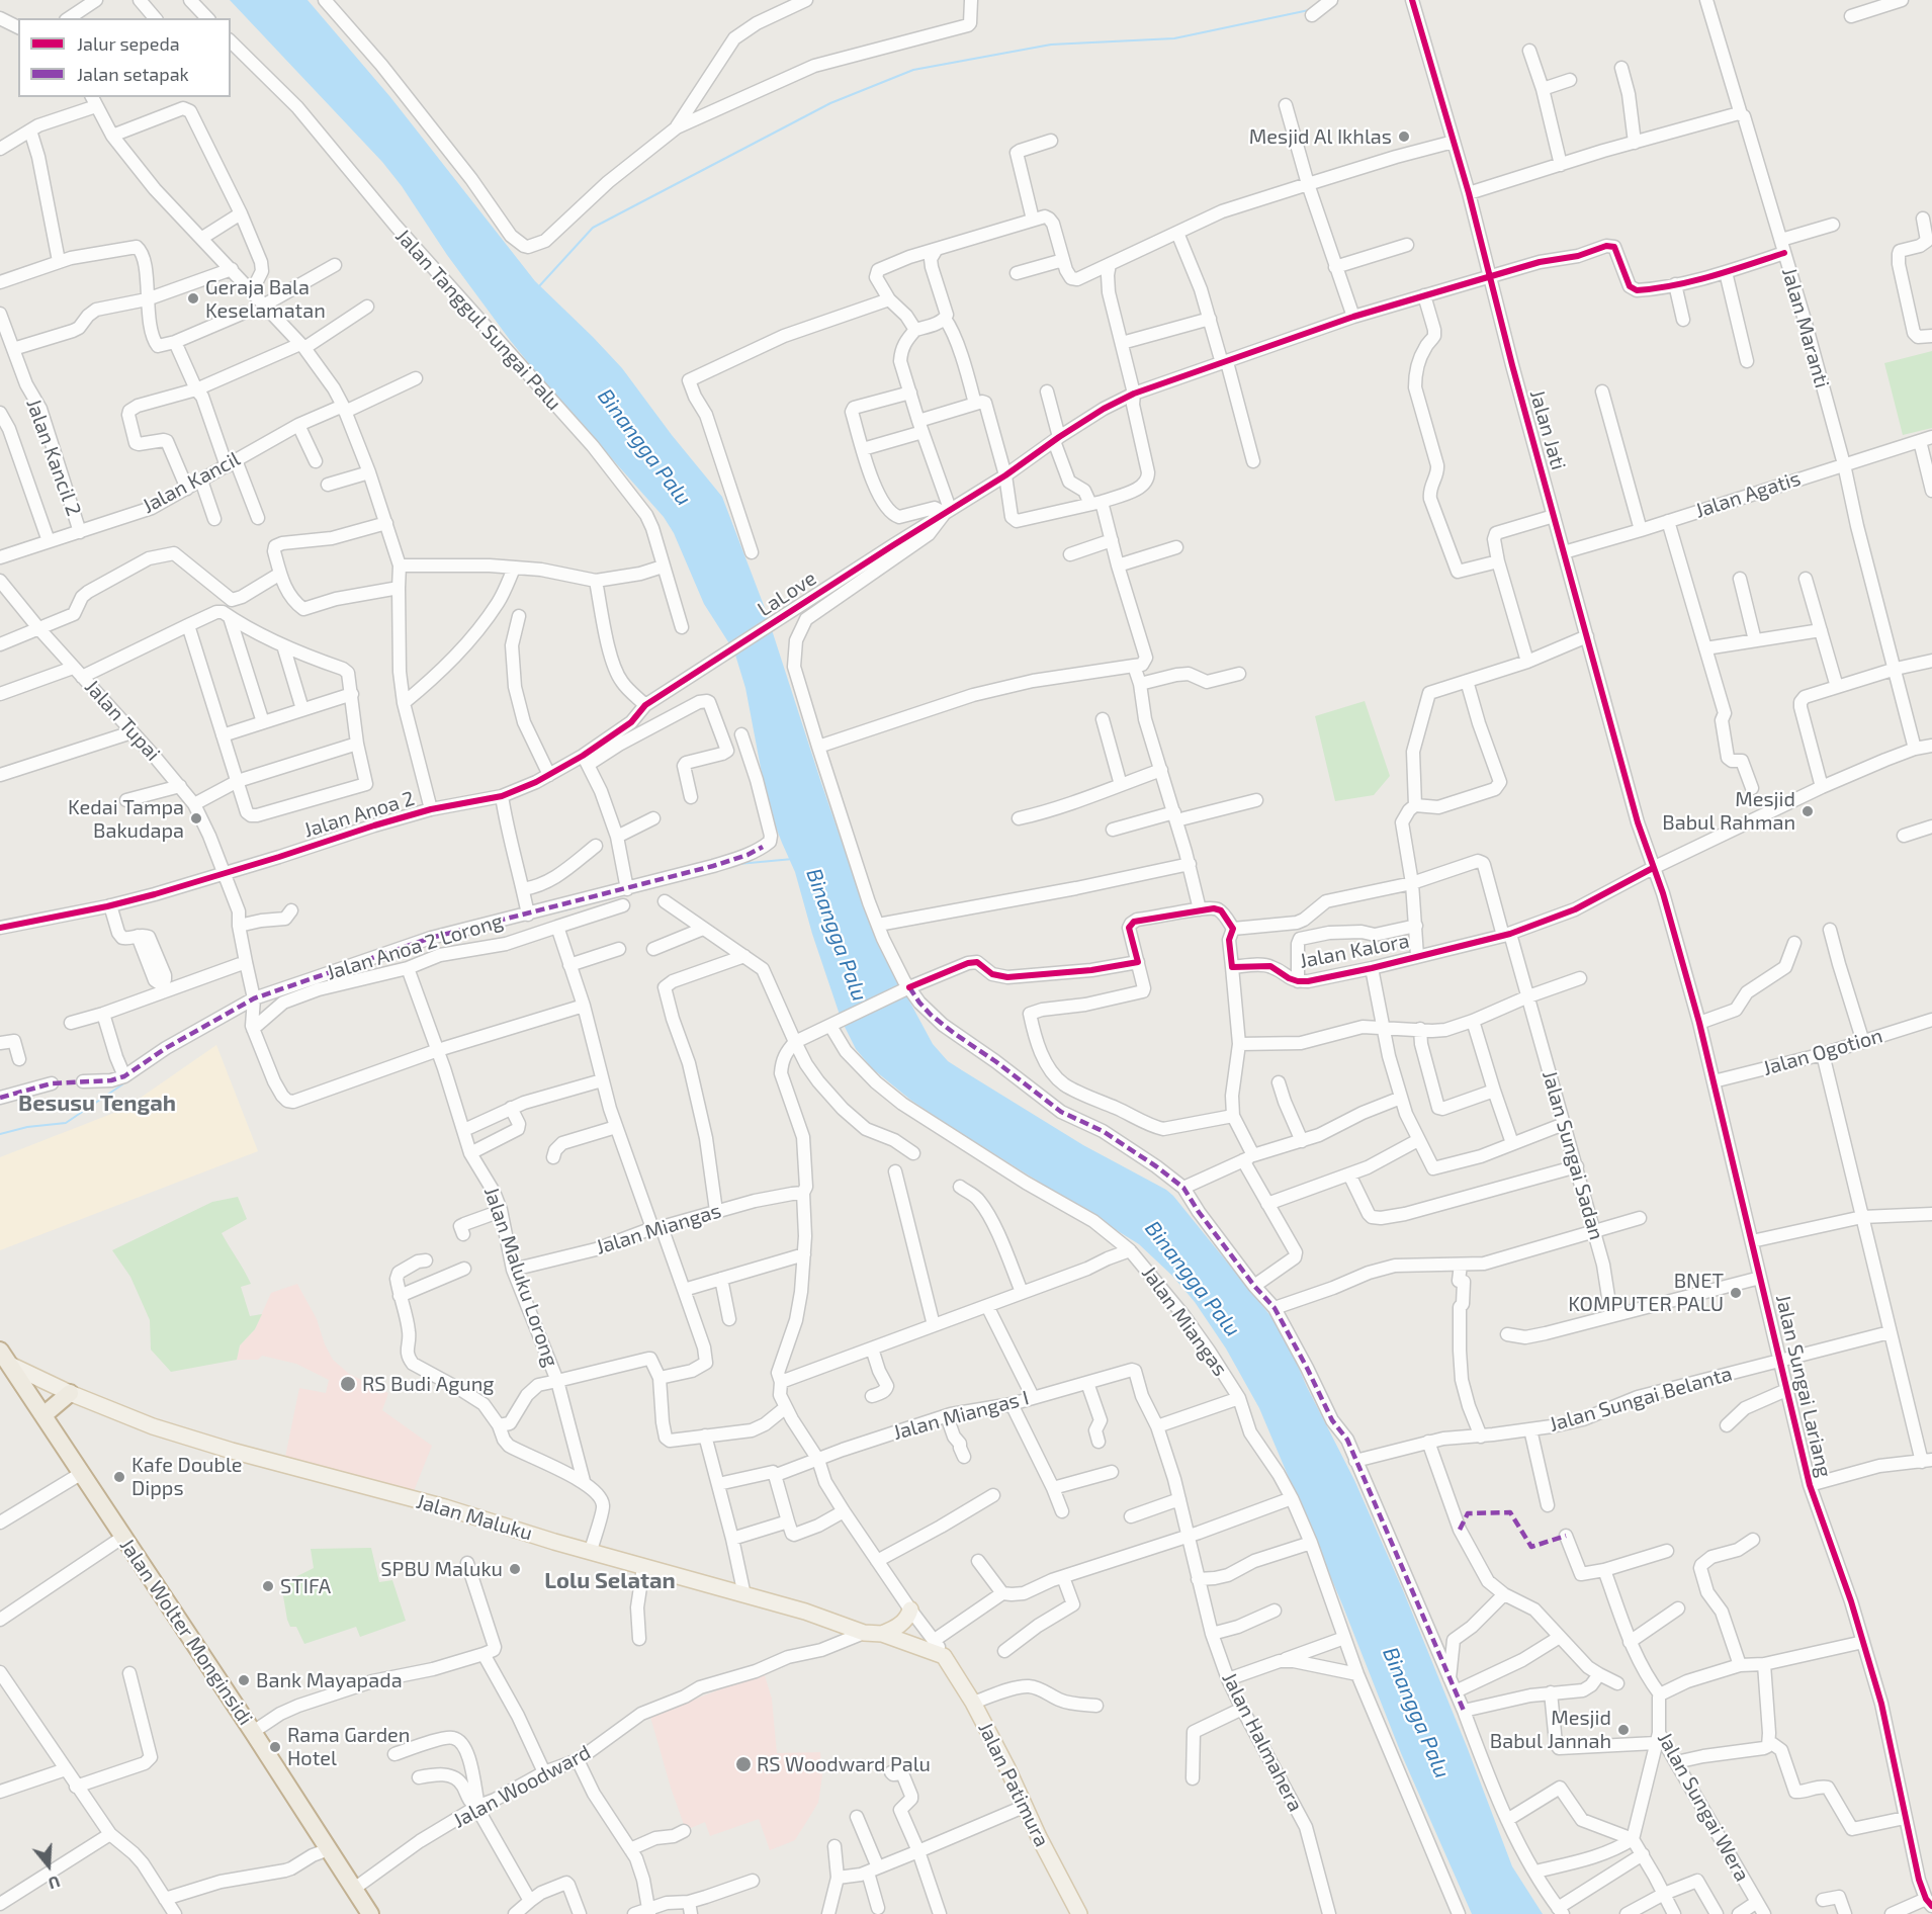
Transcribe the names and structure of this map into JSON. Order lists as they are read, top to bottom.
{
  "streets": {
    "highway": ["Jalan Wolter Monginsidi"],
    "main road": ["Jalan Maluku", "Jalan Patimura"],
    "street": [
      "Jalan Tanggul Sungai Palu",
      "Jalan Maranti",
      "Jalan Jati",
      "Jalan Kancil 2",
      "Jalan Kancil",
      "Jalan Agatis",
      "LaLove",
      "Jalan Tupai",
      "Jalan Anoa 2",
      "Jalan Anoa 2 Lorong",
      "Jalan Kalora",
      "Jalan Ogotion",
      "Jalan Sungai Sadan",
      "Jalan Miangas",
      "Jalan Maluku Lorong",
      "Jalan Sungai Lariang",
      "Jalan Sungai Belanta",
      "Jalan Miangas I",
      "Jalan Halmahera",
      "Jalan Woodward",
      "Jalan Sungai Wera"
    ]
  },
  "crossings": [
    ["Jalan Maranti", "Jalan Agatis"],
    ["Jalan Maranti", "Jalan Kalora"],
    ["Jalan Jati", "Jalan Agatis"],
    ["Jalan Jati", "LaLove"],
    ["Jalan Jati", "Jalan Kalora"],
    ["Jalan Jati", "Jalan Sungai Lariang"],
    ["Jalan Kancil 2", "Jalan Kancil"],
    ["LaLove", "Jalan Anoa 2"],
    ["Jalan Tupai", "Jalan Anoa 2"],
    ["Jalan Tupai", "Jalan Anoa 2 Lorong"],
    ["Jalan Kalora", "Jalan Sungai Sadan"],
    ["Jalan Kalora", "Jalan Sungai Lariang"],
    ["Jalan Ogotion", "Jalan Sungai Lariang"],
    ["Jalan Miangas", "Jalan Maluku Lorong"],
    ["Jalan Sungai Lariang", "Jalan Sungai Belanta"],
    ["Jalan Miangas I", "Jalan Halmahera"],
    ["Jalan Maluku", "Jalan Wolter Monginsidi"],
    ["Jalan Maluku", "Jalan Patimura"],
    ["Jalan Maluku", "Jalan Woodward"],
    ["Jalan Wolter Monginsidi", "Jalan Woodward"]
  ],
  "districts": ["Besusu Tengah", "Lolu Selatan"],
  "water": ["Binangga Palu"],
  "places": [
    "Mesjid Al Ikhlas",
    "Geraja Bala Keselamatan",
    "Mesjid Babul Rahman",
    "Kedai Tampa Bakudapa",
    "BNET KOMPUTER PALU",
    "RS Budi Agung",
    "Kafe Double Dipps",
    "SPBU Maluku",
    "STIFA",
    "Bank Mayapada",
    "Mesjid Babul Jannah",
    "Rama Garden Hotel",
    "RS Woodward Palu"
  ],
  "legend": ["Jalur sepeda", "Jalan setapak"],
  "north": "bottom"
}
